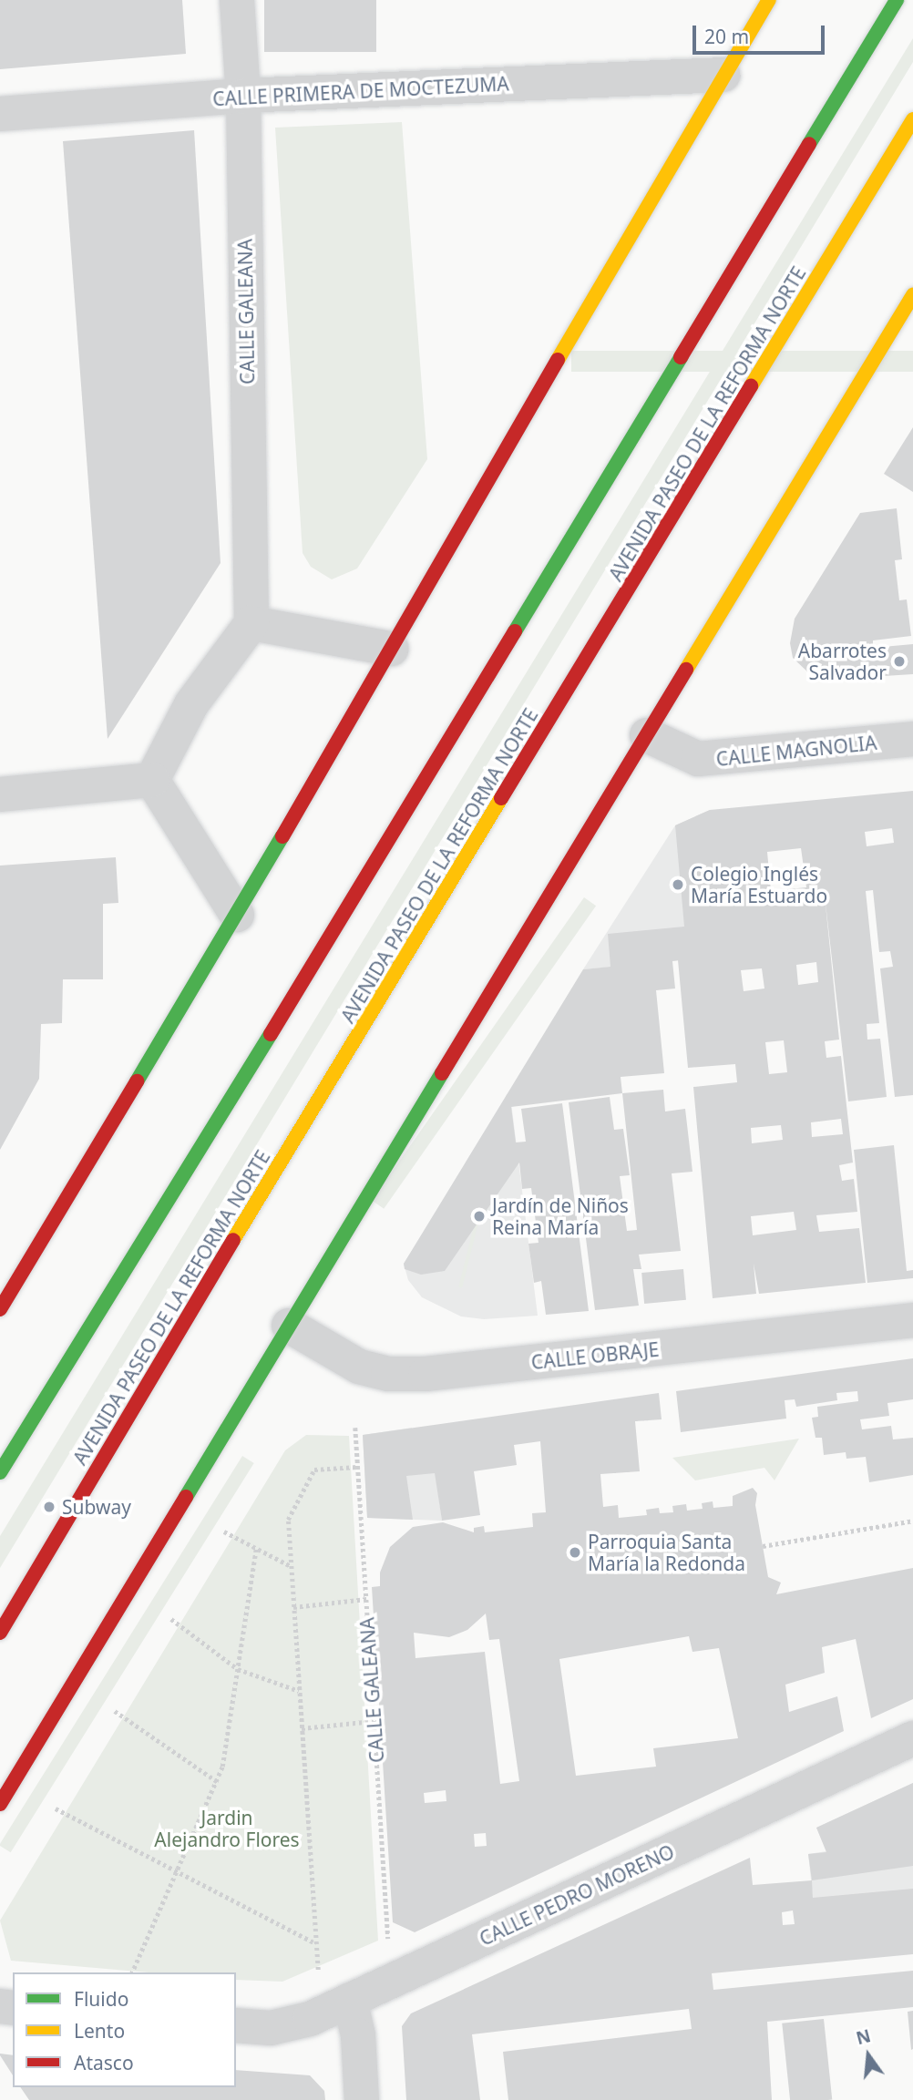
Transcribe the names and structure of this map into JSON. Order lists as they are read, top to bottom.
{
  "streets": {
    "main road": ["AVENIDA PASEO DE LA REFORMA NORTE"],
    "street": [
      "CALLE PRIMERA DE MOCTEZUMA",
      "CALLE GALEANA",
      "CALLE MAGNOLIA",
      "CALLE OBRAJE",
      "CALLE PEDRO MORENO"
    ]
  },
  "crossings": [
    ["CALLE PRIMERA DE MOCTEZUMA", "CALLE GALEANA"]
  ],
  "parks": ["Jardin Alejandro Flores"],
  "places": [
    "Abarrotes Salvador",
    "Colegio Inglés María Estuardo",
    "Jardín de Niños Reina María",
    "Subway",
    "Parroquia Santa María la Redonda"
  ],
  "legend": ["Fluido", "Lento", "Atasco"],
  "scale_bar": "20 m",
  "north": "top"
}
